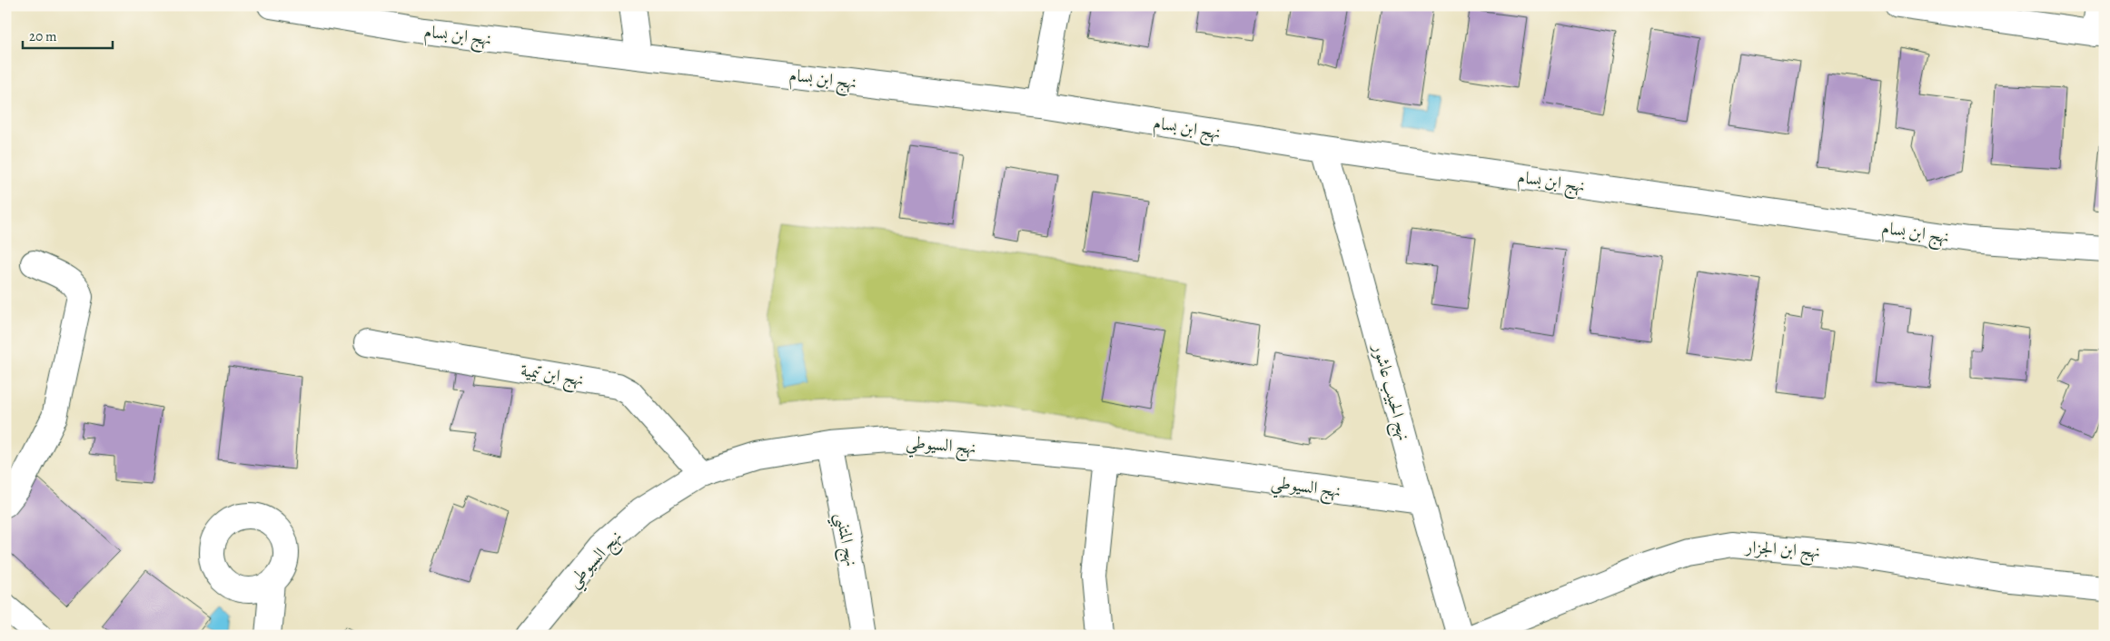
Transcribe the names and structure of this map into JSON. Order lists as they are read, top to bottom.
{
  "streets": {
    "street": [
      "نهج ابن بسام",
      "نهج ابن تيمية",
      "نهج الحبيب عاشور",
      "نهج السيوطي",
      "نهج المتنبي",
      "نهج ابن الجزار"
    ]
  },
  "crossings": [
    ["نهج ابن بسام", "نهج الحبيب عاشور"],
    ["نهج ابن تيمية", "نهج السيوطي"],
    ["نهج الحبيب عاشور", "نهج السيوطي"],
    ["نهج السيوطي", "نهج المتنبي"]
  ],
  "scale_bar": "20 m"
}
